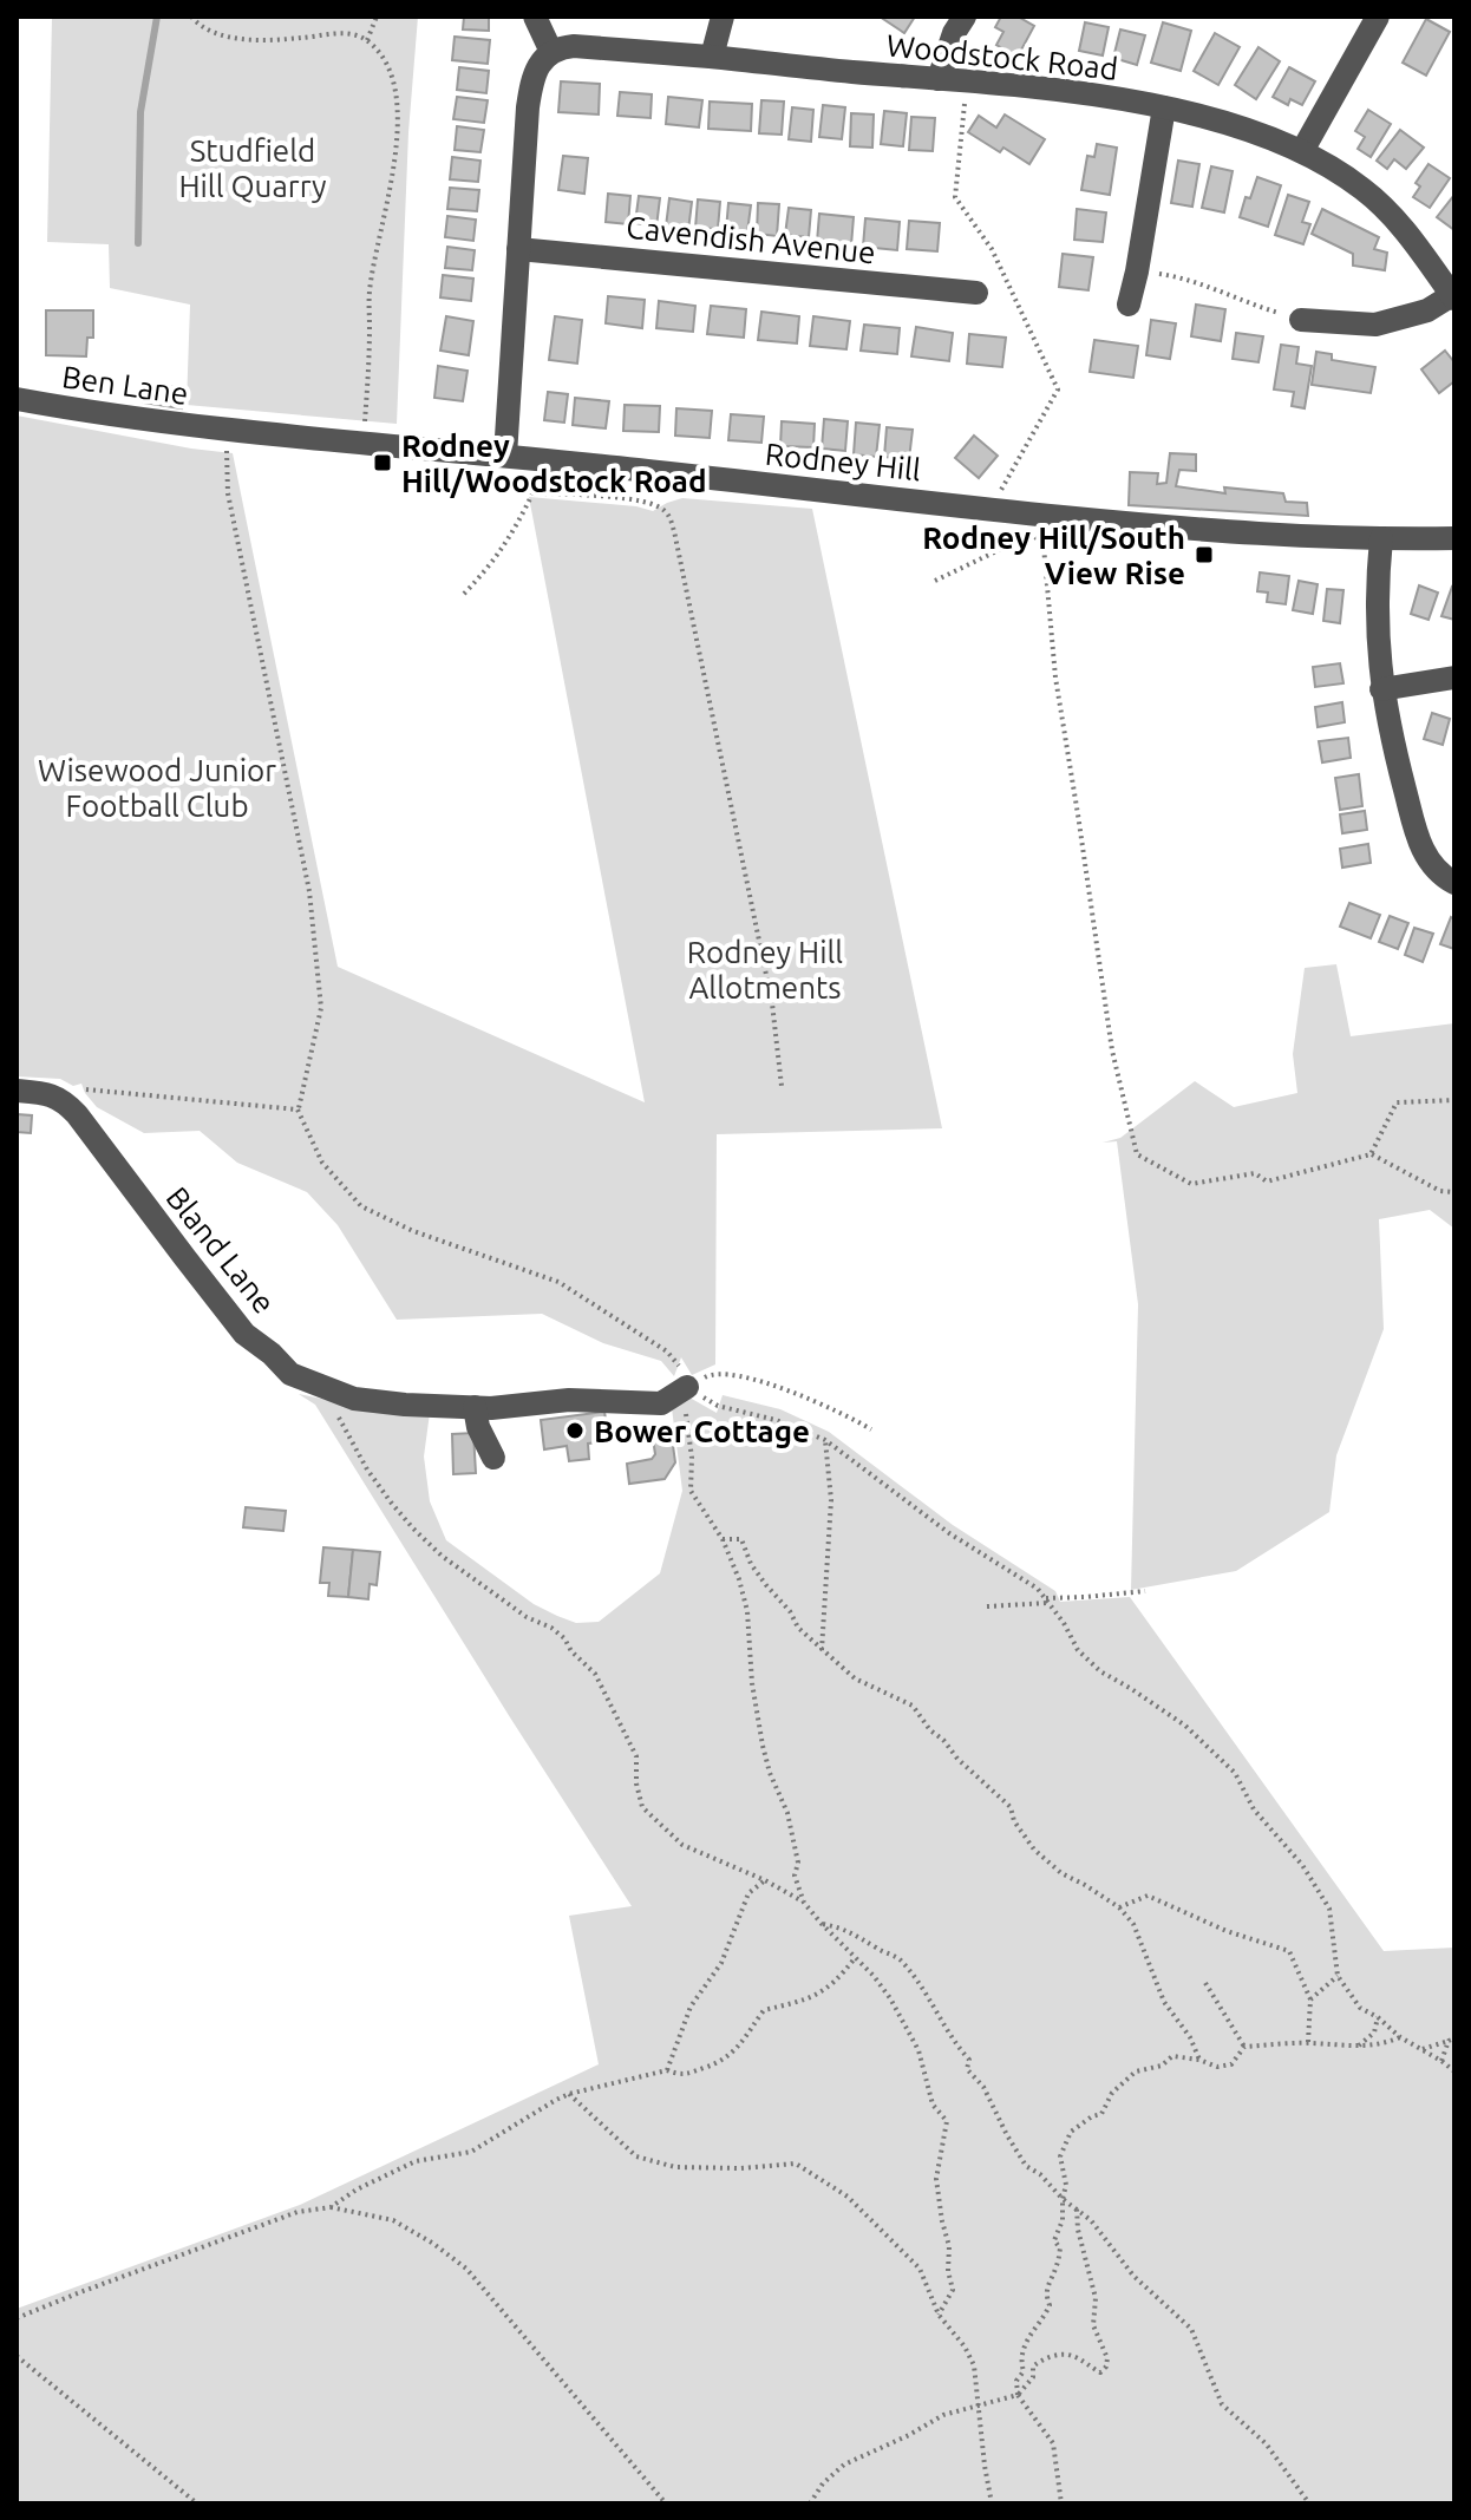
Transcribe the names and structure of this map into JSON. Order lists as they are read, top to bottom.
{
  "streets": {
    "street": [
      "Woodstock Road",
      "Cavendish Avenue",
      "Ben Lane",
      "Rodney Hill",
      "Bland Lane"
    ]
  },
  "crossings": [
    ["Ben Lane", "Rodney Hill"]
  ],
  "parks": ["Studfield Hill Quarry", "Wisewood Junior Football Club", "Rodney Hill Allotments"],
  "places": {
    "transit": ["Rodney Hill/Woodstock Road", "Rodney Hill/South View Rise"],
    "other": ["Bower Cottage"]
  }
}
